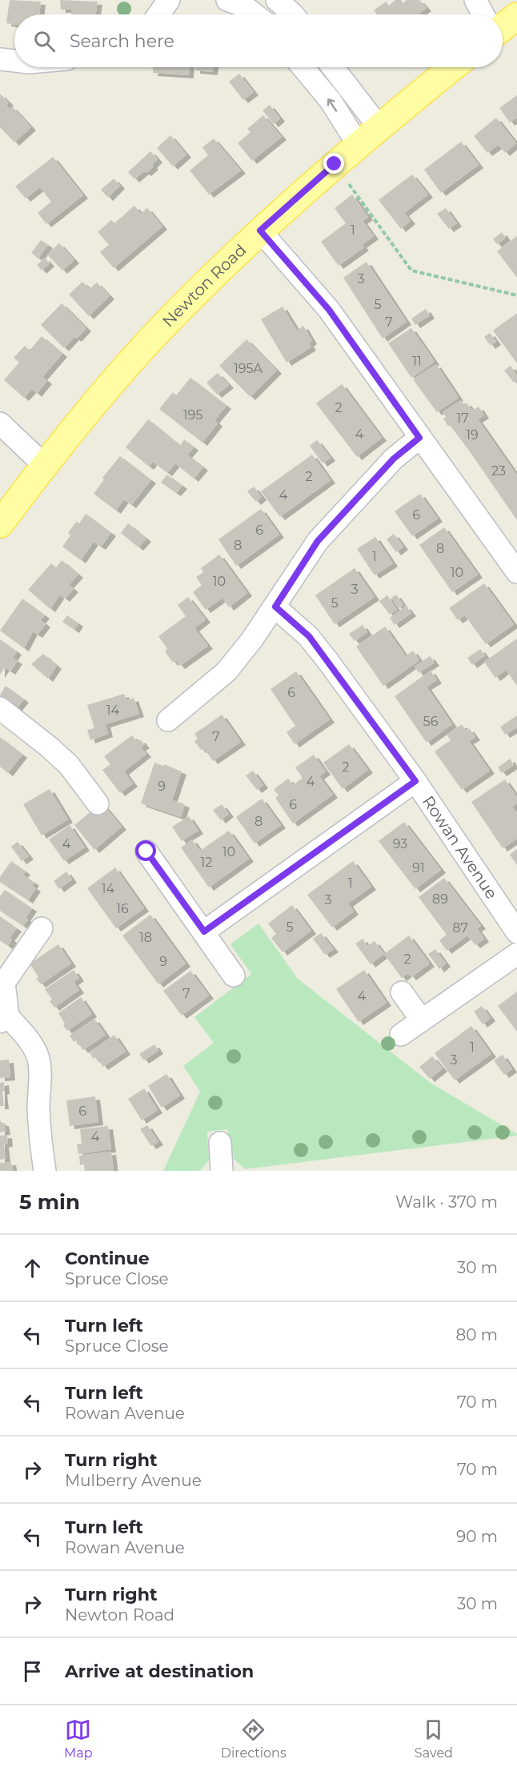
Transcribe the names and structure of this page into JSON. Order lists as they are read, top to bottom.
{
  "streets": {
    "main road": ["Newton Road"],
    "street": ["Rowan Avenue"]
  },
  "house_numbers": [
    "1",
    "3",
    "5",
    "7",
    "11",
    "195A",
    "2",
    "195",
    "17",
    "4",
    "19",
    "23",
    "2",
    "4",
    "6",
    "6",
    "8",
    "8",
    "1",
    "10",
    "10",
    "3",
    "5",
    "6",
    "14",
    "56",
    "7",
    "2",
    "4",
    "9",
    "6",
    "8",
    "4",
    "93",
    "10",
    "12",
    "91",
    "1",
    "14",
    "89",
    "3",
    "16",
    "5",
    "87",
    "18",
    "2",
    "9",
    "7",
    "4",
    "1",
    "3",
    "6",
    "4"
  ],
  "page": {
    "search": "Search here",
    "heading": ["5 min", "Walk · 370 m"],
    "list": [
      ["Continue", "Spruce Close", "30 m"],
      ["Turn left", "Spruce Close", "80 m"],
      ["Turn left", "Rowan Avenue", "70 m"],
      ["Turn right", "Mulberry Avenue", "70 m"],
      ["Turn left", "Rowan Avenue", "90 m"],
      ["Turn right", "Newton Road", "30 m"],
      "Arrive at destination"
    ],
    "nav": ["Map", "Directions", "Saved"]
  }
}
